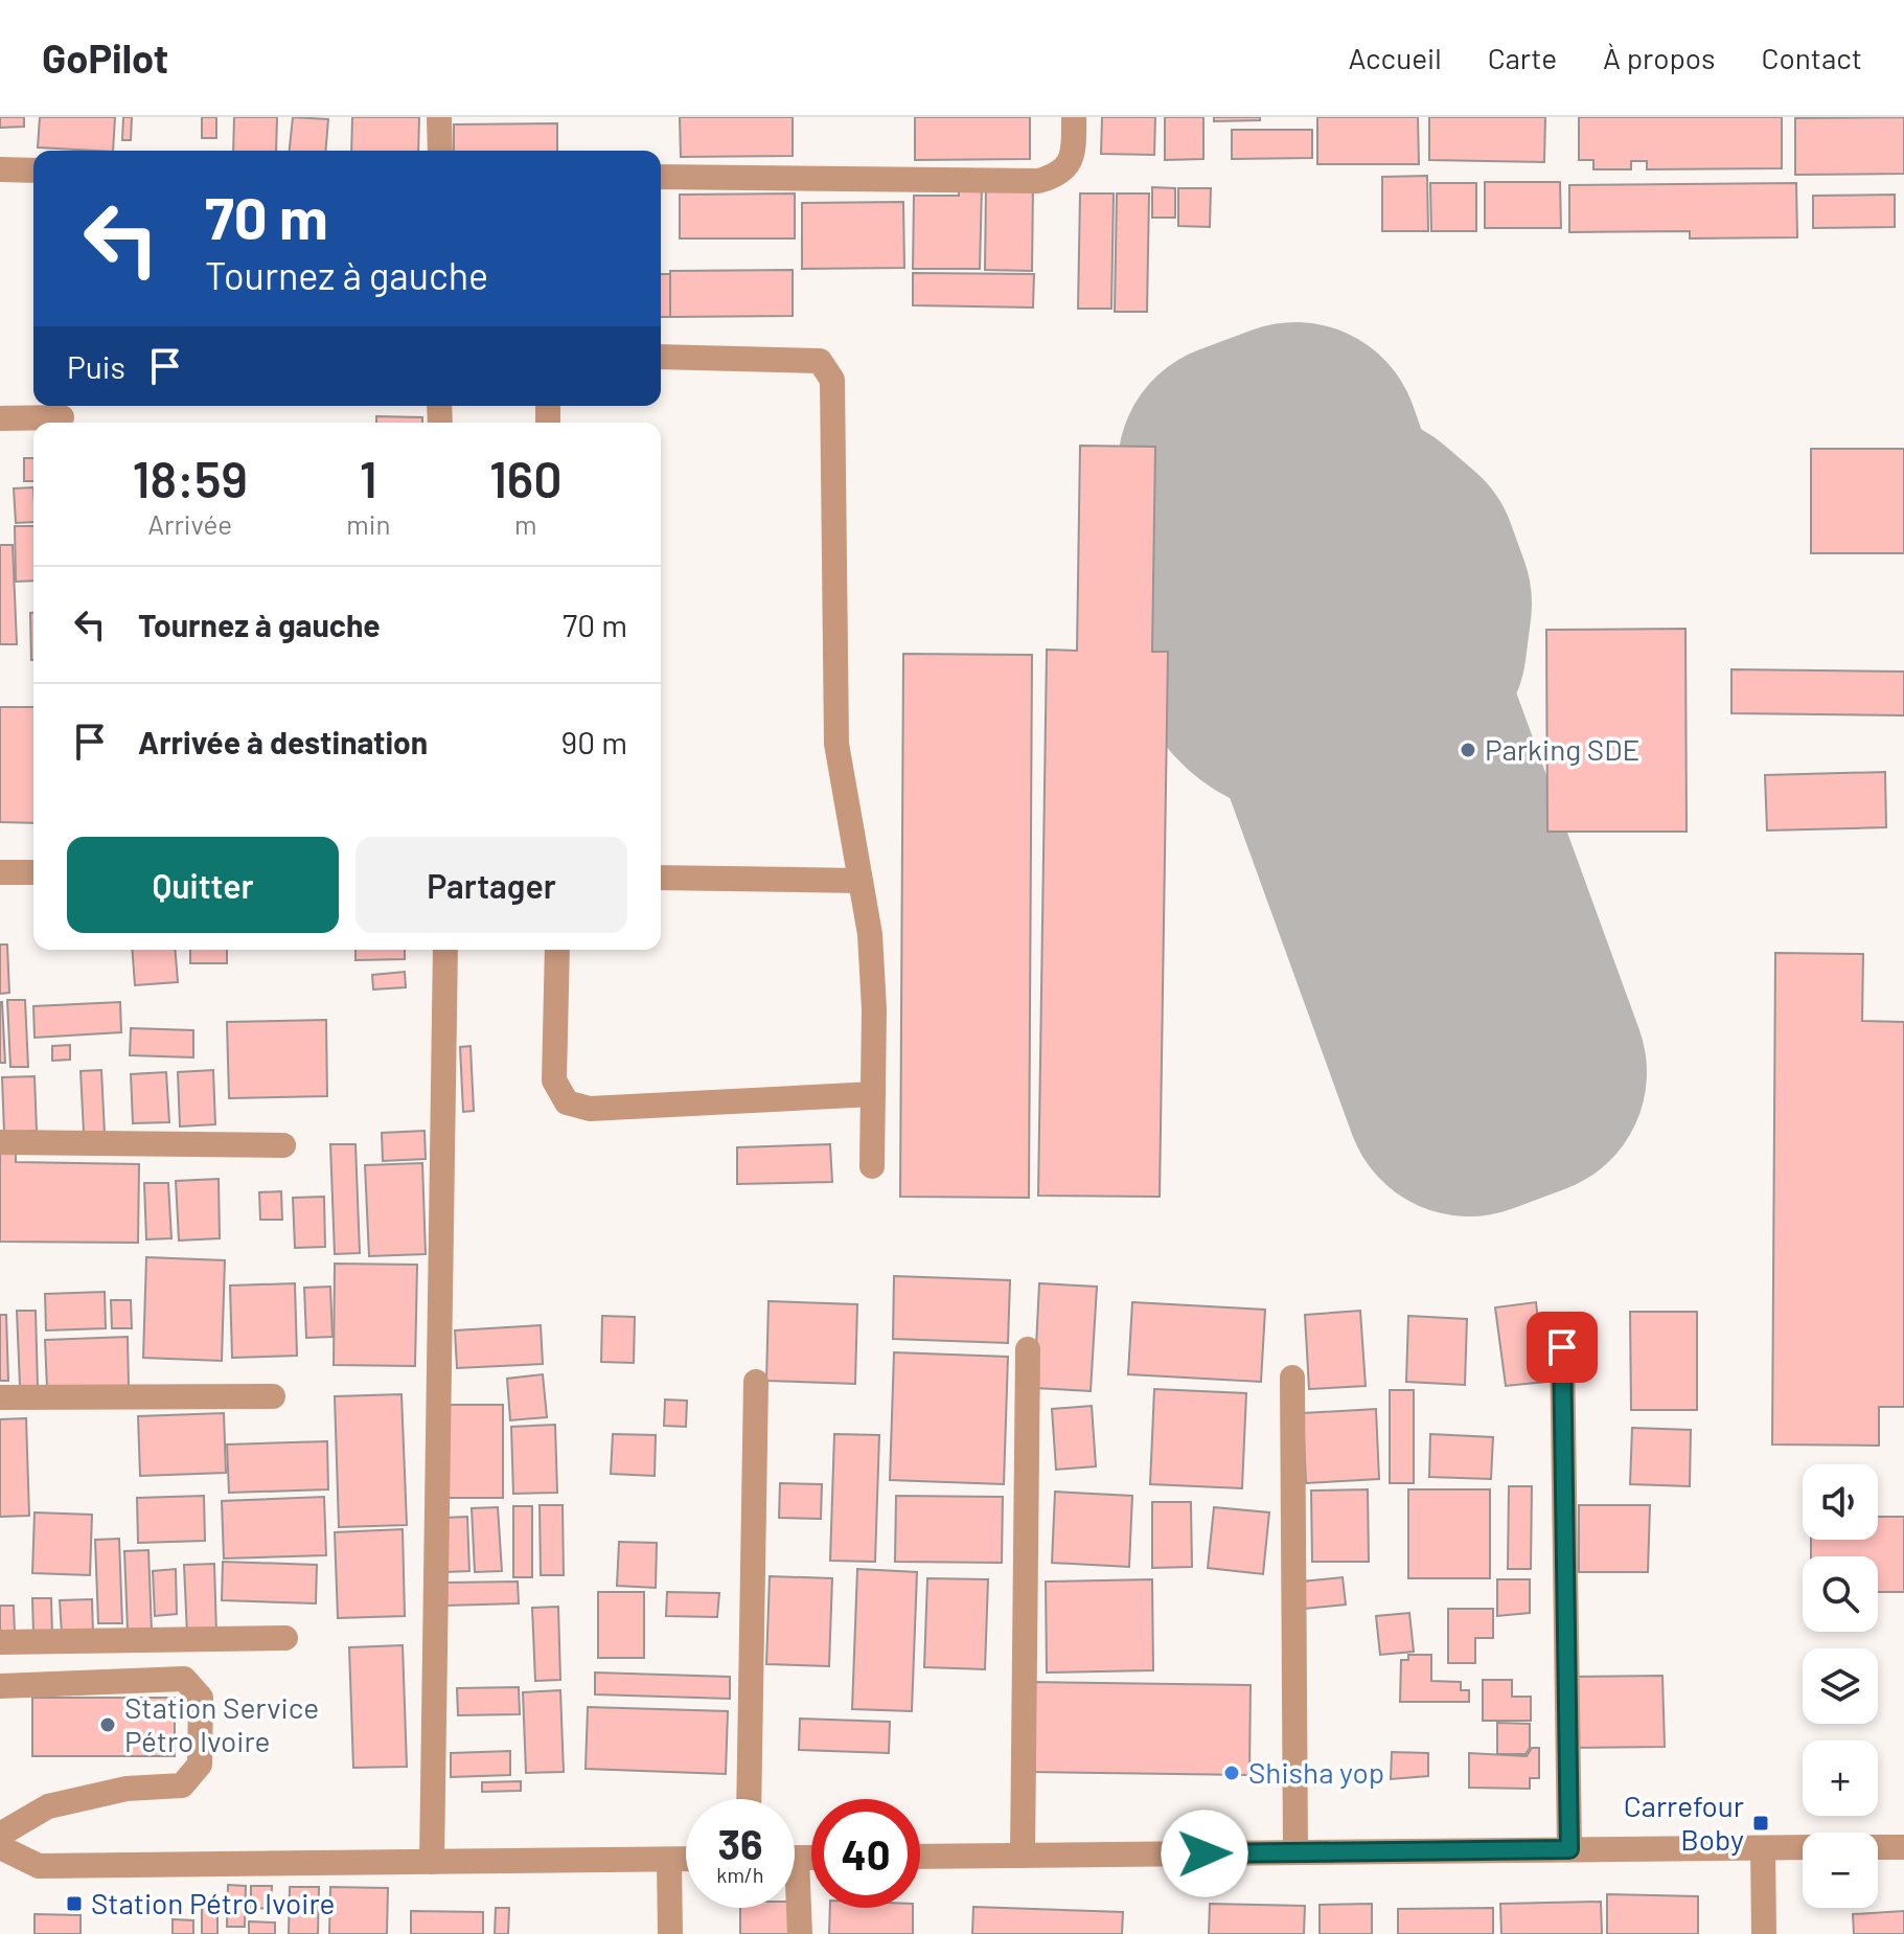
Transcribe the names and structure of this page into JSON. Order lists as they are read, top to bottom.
{
  "places": {
    "other": ["Parking SDE", "Station Service Pétro Ivoire", "Shisha yop"],
    "transit": ["Carrefour Boby", "Station Pétro Ivoire"]
  },
  "page": {
    "header": "GoPilot",
    "nav": [
      "Accueil",
      "Carte",
      "À propos",
      "Contact"
    ],
    "turn": ["70 m", "Tournez à gauche"],
    "then": "Puis",
    "eta": [
      "18:59",
      "Arrivée",
      "1",
      "min",
      "160",
      "m"
    ],
    "list": [
      {
        "name": "Tournez à gauche",
        "value": "70 m"
      },
      {
        "name": "Arrivée à destination",
        "value": "90 m"
      }
    ],
    "buttons": ["Quitter", "Partager"],
    "map_buttons": ["+", "−"],
    "speed": "36 km/h",
    "limit": "40"
  }
}
